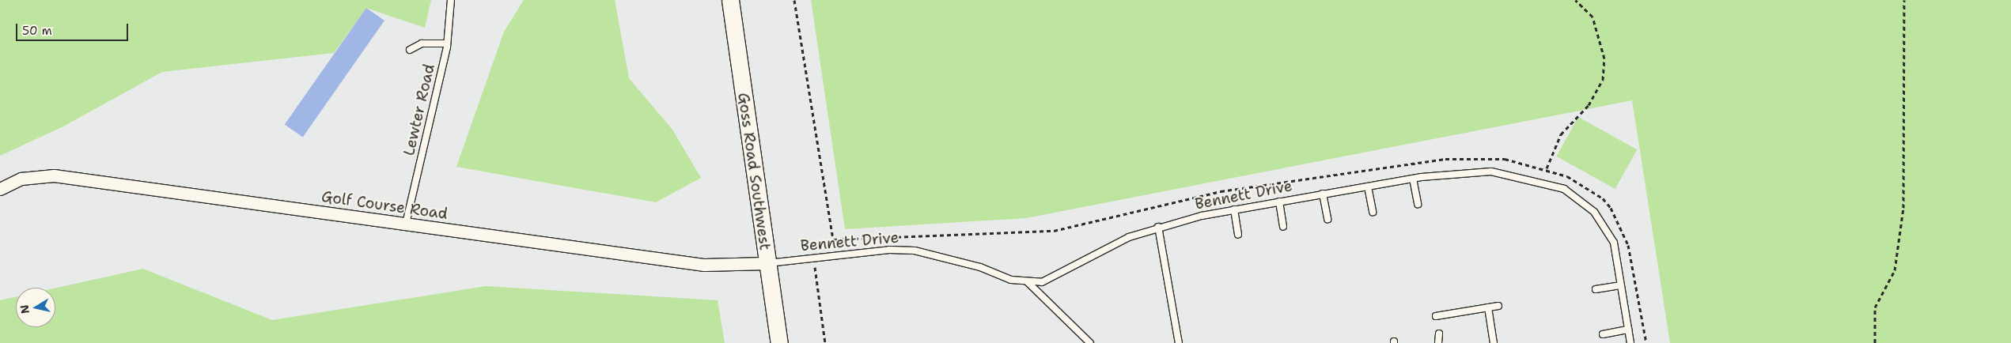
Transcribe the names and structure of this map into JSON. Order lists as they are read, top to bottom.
{
  "streets": {
    "street": ["Goss Road Southwest", "Golf Course Road"],
    "lane": ["Lewter Road", "Bennett Drive"]
  },
  "crossings": [
    ["Lewter Road", "Golf Course Road"],
    ["Goss Road Southwest", "Bennett Drive"],
    ["Goss Road Southwest", "Golf Course Road"],
    ["Bennett Drive", "Golf Course Road"]
  ],
  "scale_bar": "50 m",
  "north": "left"
}
